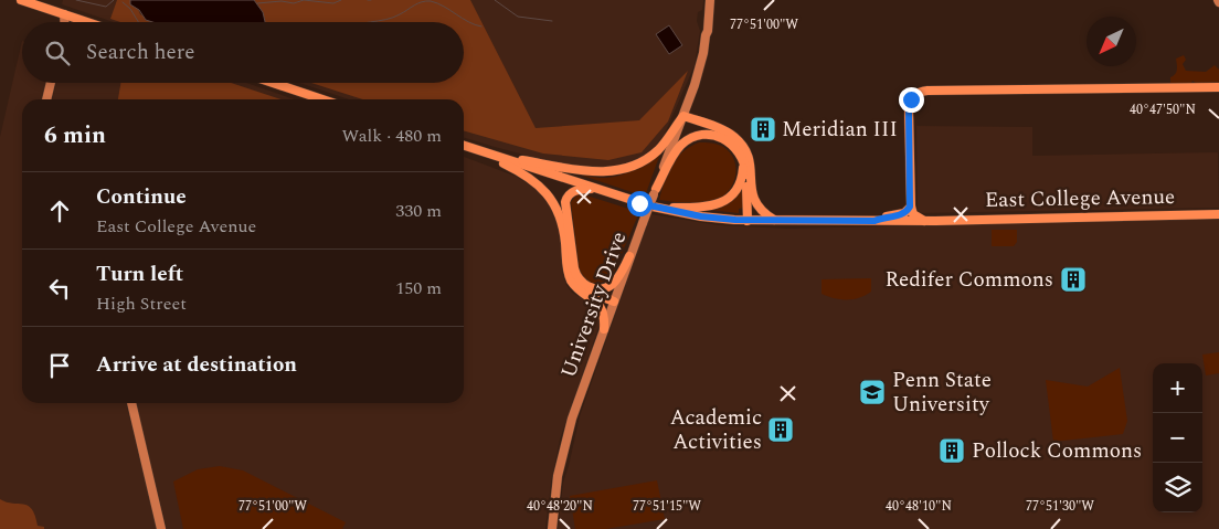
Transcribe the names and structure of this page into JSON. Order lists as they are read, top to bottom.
{
  "streets": {
    "main road": ["East College Avenue", "University Drive"]
  },
  "places": {
    "building": [
      "Meridian III",
      "Redifer Commons",
      "Academic Activities",
      "Pollock Commons"
    ],
    "school or university": ["Penn State University"]
  },
  "north": "bottom left",
  "page": {
    "search": "Search here",
    "heading": ["6 min", "Walk · 480 m"],
    "list": [
      ["Continue", "East College Avenue", "330 m"],
      ["Turn left", "High Street", "150 m"],
      "Arrive at destination"
    ],
    "map_buttons": ["+", "−"]
  },
  "coordinates": [
    "77°51'00\"W",
    "40°47'50\"N",
    "77°51'15\"W",
    "77°51'30\"W",
    "40°48'20\"N",
    "40°48'10\"N"
  ]
}
